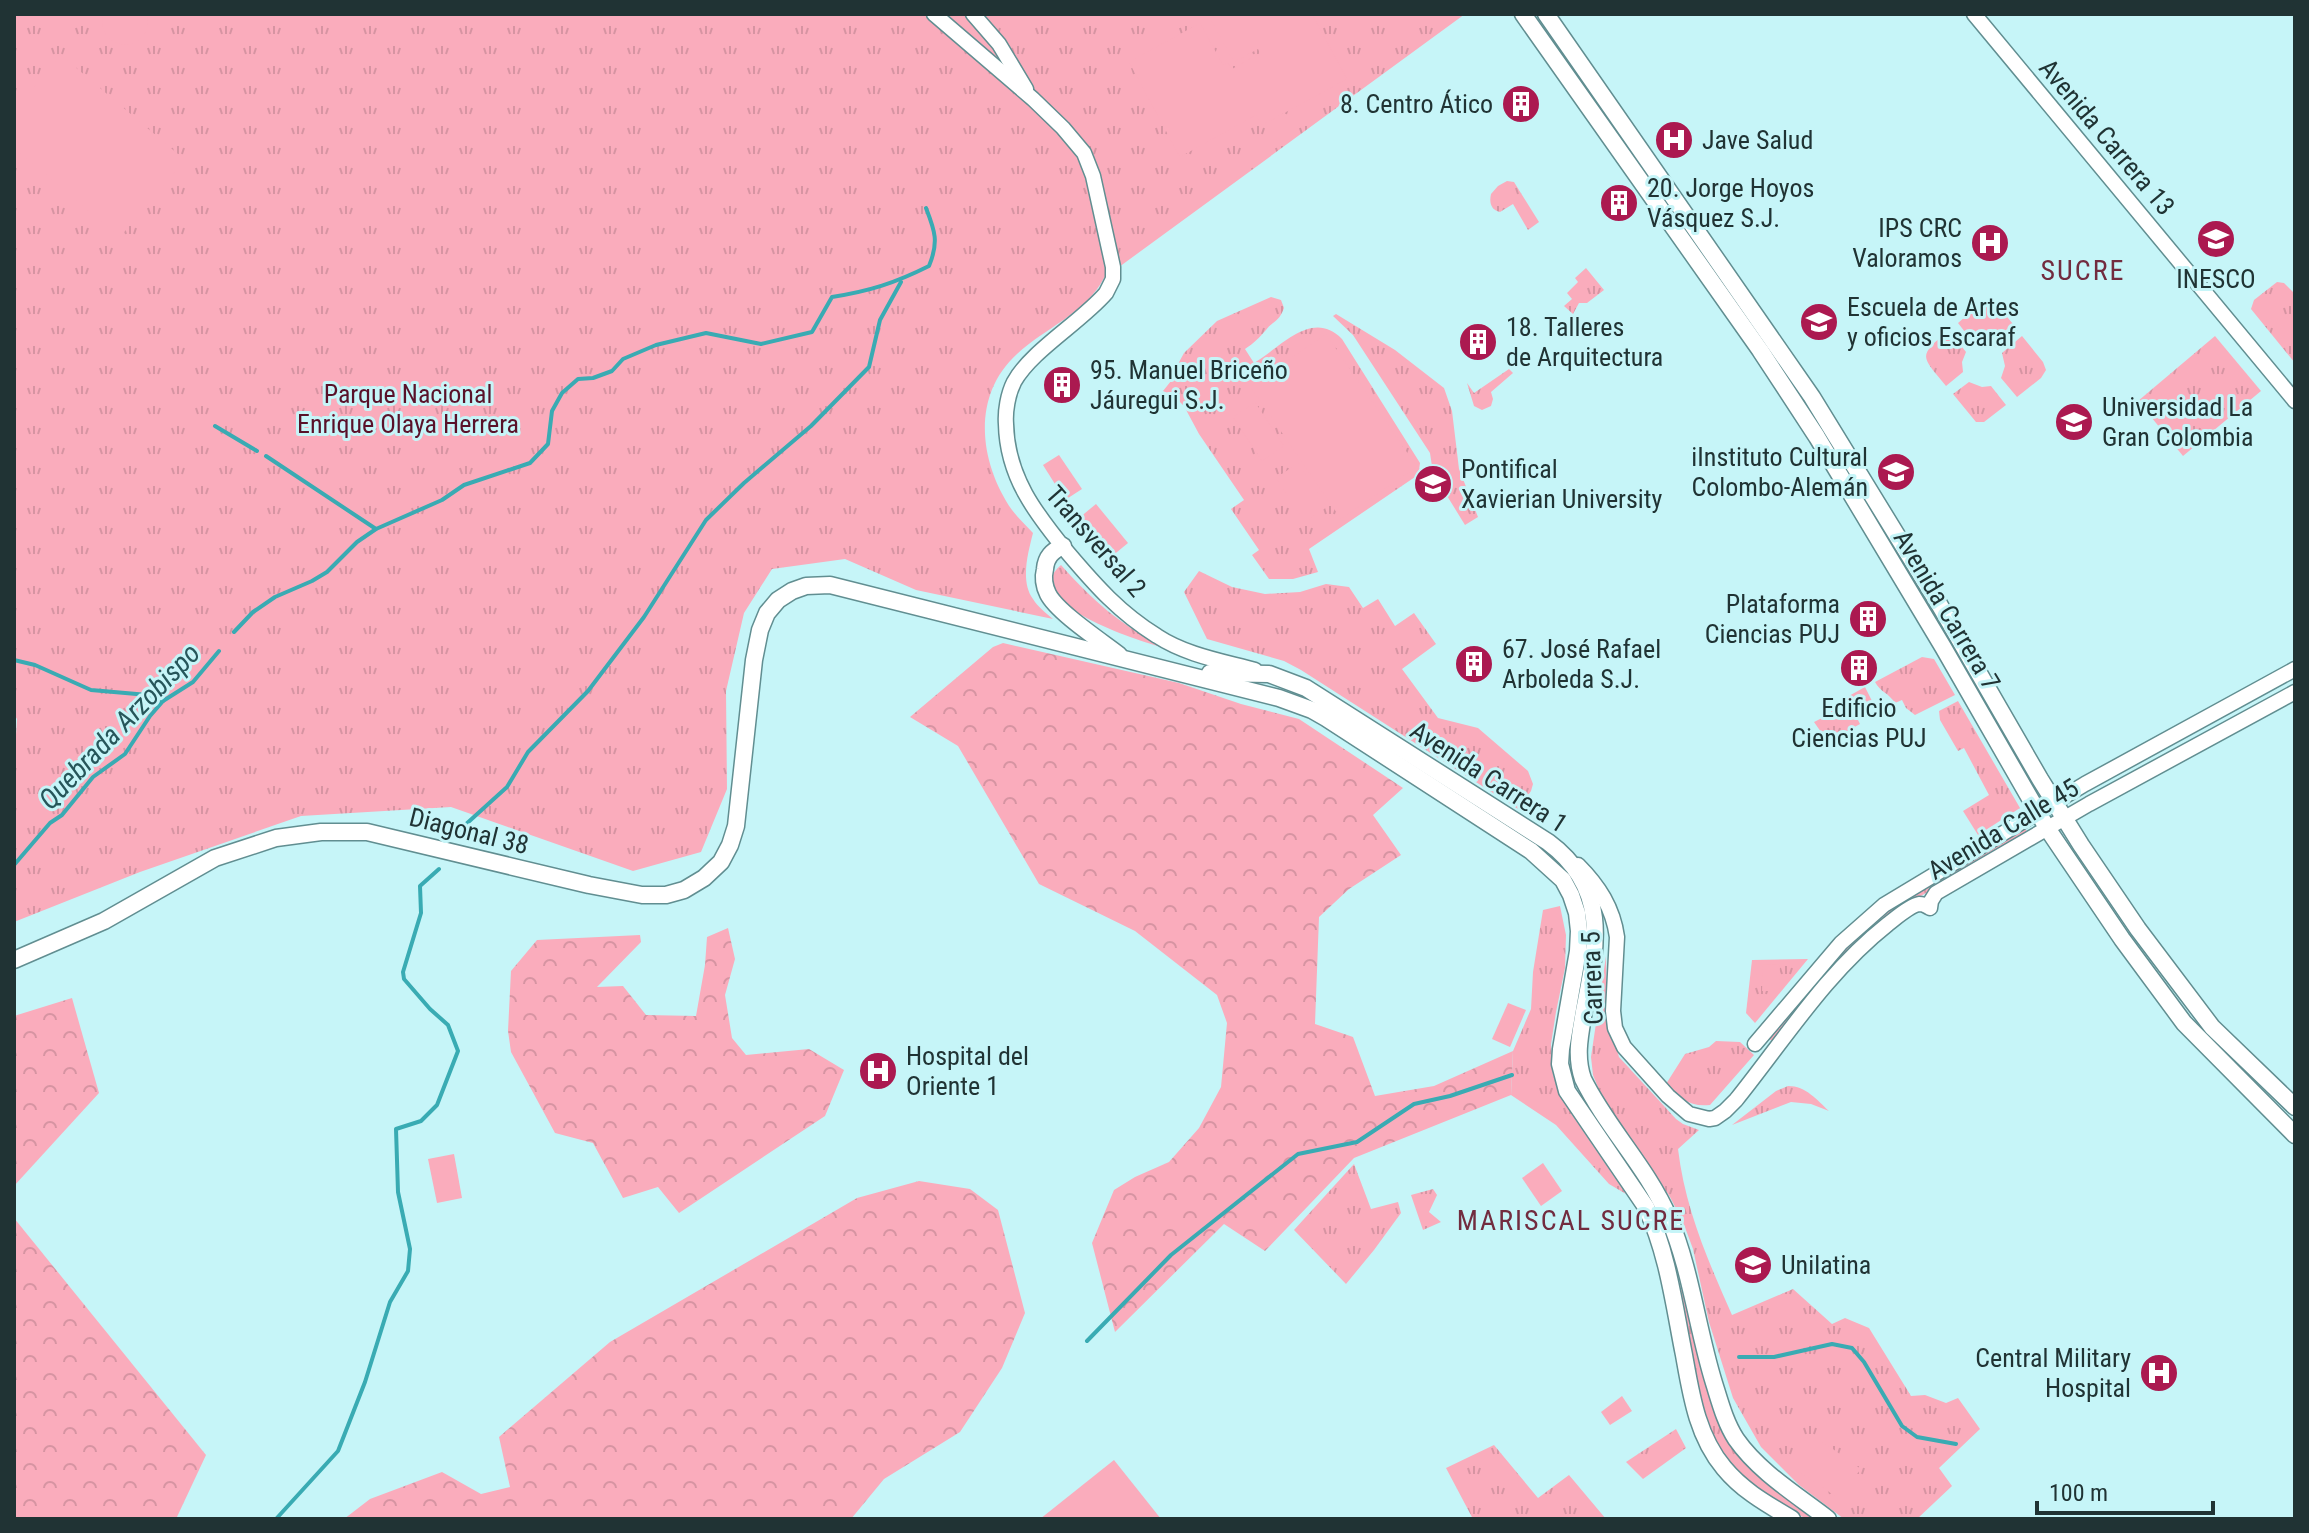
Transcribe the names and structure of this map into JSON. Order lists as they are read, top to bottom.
{
  "streets": {
    "main road": [
      "Avenida Carrera 13",
      "Transversal 2",
      "Avenida Carrera 7",
      "Avenida Carrera 1",
      "Avenida Calle 45",
      "Diagonal 38",
      "Carrera 5"
    ]
  },
  "crossings": [
    ["Transversal 2", "Avenida Carrera 1"],
    ["Avenida Carrera 7", "Avenida Calle 45"],
    ["Avenida Carrera 1", "Diagonal 38"],
    ["Avenida Carrera 1", "Carrera 5"],
    ["Avenida Calle 45", "Carrera 5"]
  ],
  "districts": ["SUCRE", "MARISCAL SUCRE"],
  "water": ["Quebrada Arzobispo"],
  "parks": ["Parque Nacional Enrique Olaya Herrera"],
  "places": {
    "building": [
      "8. Centro Ático",
      "20. Jorge Hoyos Vásquez S.J.",
      "18. Talleres de Arquitectura",
      "95. Manuel Briceño Jáuregui S.J.",
      "Plataforma Ciencias PUJ",
      "67. José Rafael Arboleda S.J.",
      "Edificio Ciencias PUJ"
    ],
    "hospital": [
      "Jave Salud",
      "IPS CRC Valoramos",
      "Hospital del Oriente 1",
      "Central Military Hospital"
    ],
    "school or university": [
      "INESCO",
      "Escuela de Artes y oficios Escaraf",
      "Universidad La Gran Colombia",
      "iInstituto Cultural Colombo-Alemán",
      "Pontifical Xavierian University",
      "Unilatina"
    ]
  },
  "scale_bar": "100 m"
}
